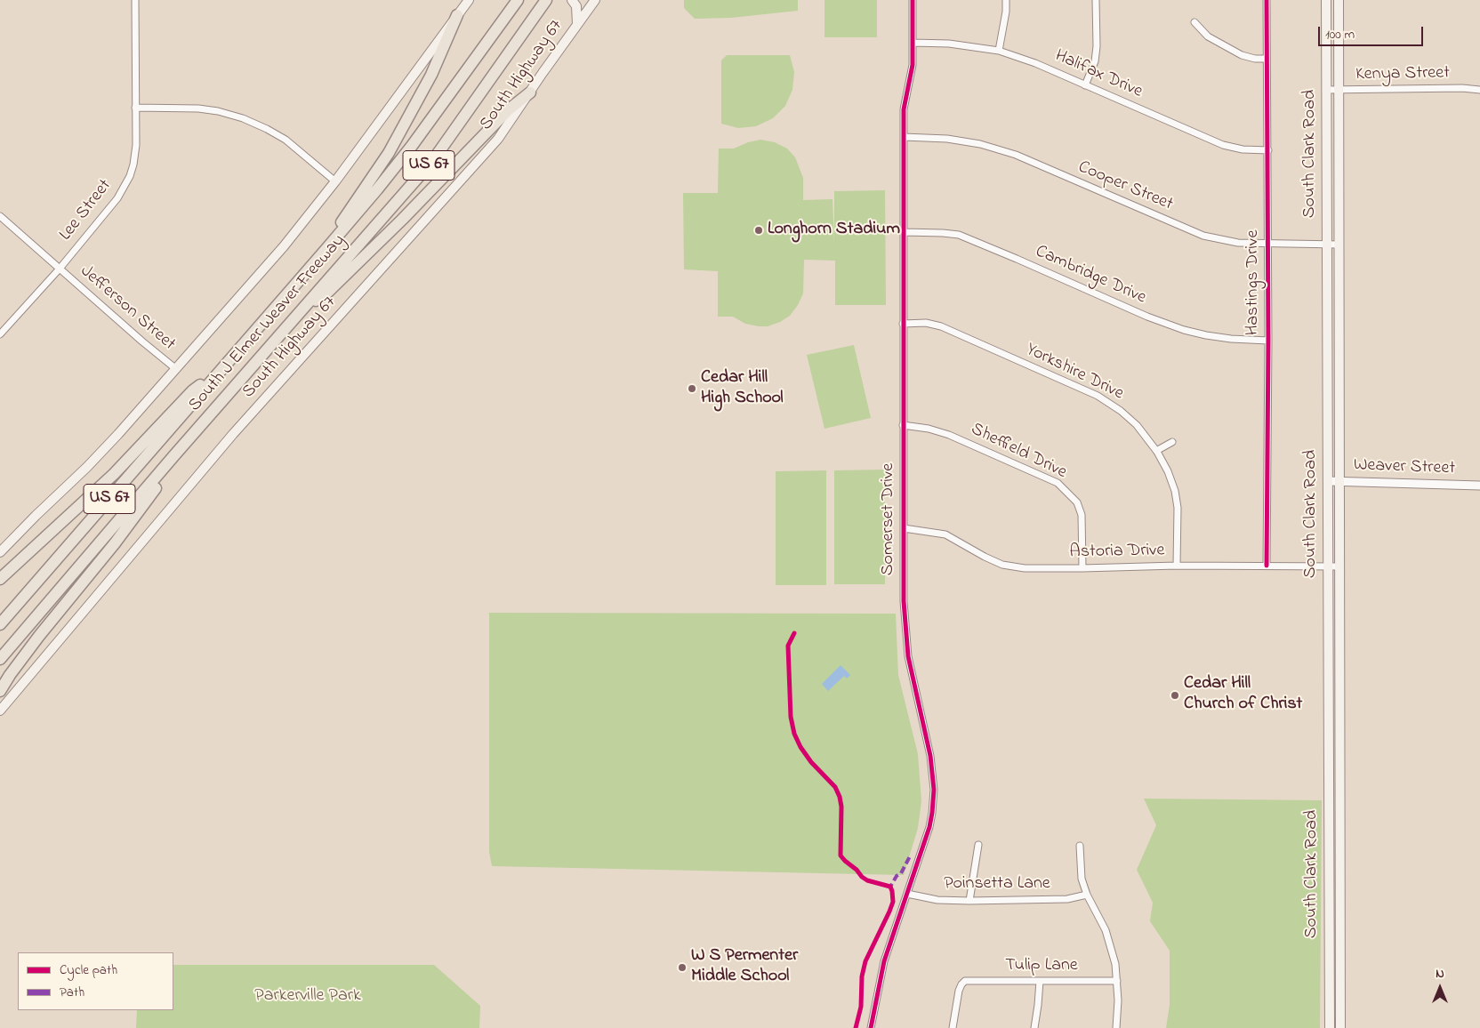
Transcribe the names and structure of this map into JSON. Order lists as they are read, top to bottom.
{
  "streets": {
    "highway": ["US 67", "South J Elmer Weaver Freeway"],
    "main road": ["South Highway 67", "South Clark Road"],
    "street": [
      "Halifax Drive",
      "Kenya Street",
      "Cooper Street",
      "Lee Street",
      "Cambridge Drive",
      "Hastings Drive",
      "Jefferson Street",
      "Yorkshire Drive",
      "Sheffield Drive",
      "Weaver Street",
      "Somerset Drive",
      "Astoria Drive",
      "Poinsetta Lane",
      "Tulip Lane"
    ]
  },
  "crossings": [
    ["Halifax Drive", "Hastings Drive"],
    ["Halifax Drive", "Somerset Drive"],
    ["Kenya Street", "South Clark Road"],
    ["South Clark Road", "Cooper Street"],
    ["South Clark Road", "Weaver Street"],
    ["South Clark Road", "Astoria Drive"],
    ["Cooper Street", "Hastings Drive"],
    ["Cooper Street", "Somerset Drive"],
    ["Lee Street", "Jefferson Street"],
    ["Cambridge Drive", "Hastings Drive"],
    ["Cambridge Drive", "Somerset Drive"],
    ["Hastings Drive", "Astoria Drive"],
    ["Yorkshire Drive", "Somerset Drive"],
    ["Yorkshire Drive", "Astoria Drive"],
    ["Sheffield Drive", "Somerset Drive"],
    ["Sheffield Drive", "Astoria Drive"],
    ["Somerset Drive", "Astoria Drive"],
    ["Somerset Drive", "Poinsetta Lane"]
  ],
  "parks": ["Parkerville Park"],
  "places": [
    "Longhorn Stadium",
    "Cedar Hill High School",
    "Cedar Hill Church of Christ",
    "W S Permenter Middle School"
  ],
  "legend": ["Cycle path", "Path"],
  "scale_bar": "100 m",
  "north": "top"
}
